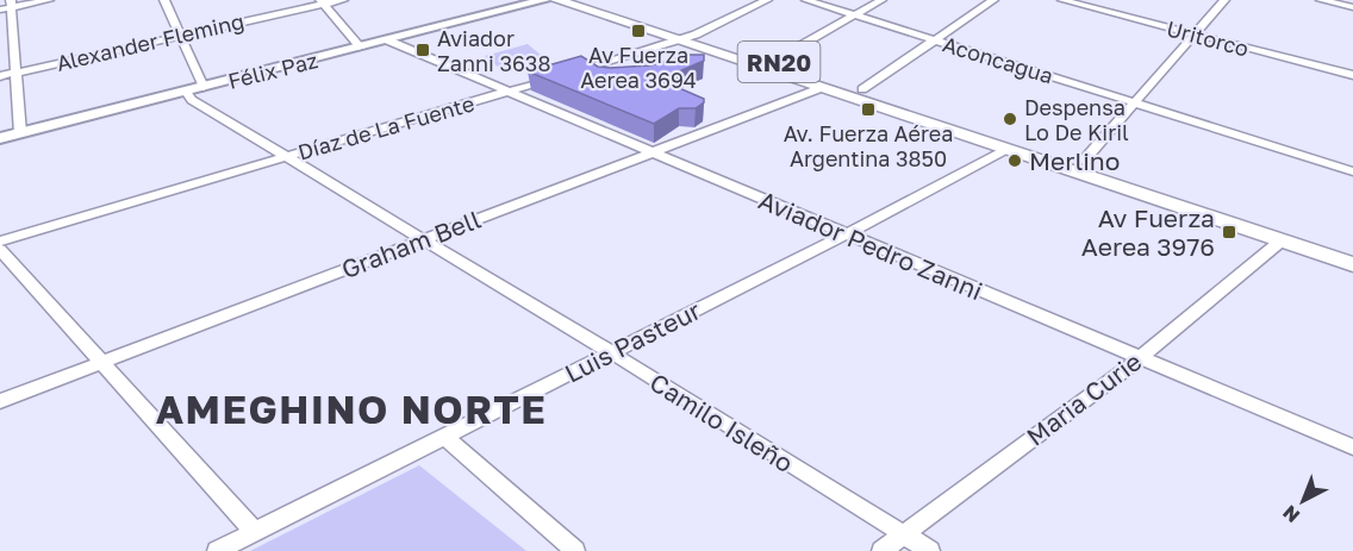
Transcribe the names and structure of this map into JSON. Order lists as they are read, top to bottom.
{
  "streets": {
    "main road": ["RN20", "Félix Paz"],
    "street": [
      "Uritorco",
      "Alexander Fleming",
      "Aconcagua",
      "Díaz de La Fuente",
      "Graham Bell",
      "Aviador Pedro Zanni",
      "Luis Pasteur",
      "Maria Curie",
      "Camilo Isleño"
    ]
  },
  "crossings": [
    ["RN20", "Graham Bell"],
    ["RN20", "Luis Pasteur"],
    ["RN20", "Maria Curie"],
    ["Félix Paz", "Aviador Pedro Zanni"],
    ["Félix Paz", "Camilo Isleño"],
    ["Díaz de La Fuente", "Aviador Pedro Zanni"],
    ["Díaz de La Fuente", "Camilo Isleño"],
    ["Graham Bell", "Aviador Pedro Zanni"],
    ["Graham Bell", "Camilo Isleño"],
    ["Aviador Pedro Zanni", "Luis Pasteur"],
    ["Aviador Pedro Zanni", "Maria Curie"],
    ["Luis Pasteur", "Camilo Isleño"],
    ["Maria Curie", "Camilo Isleño"]
  ],
  "districts": ["AMEGHINO NORTE"],
  "places": {
    "transit": [
      "Av Fuerza Aerea 3694",
      "Aviador Zanni 3638",
      "Av. Fuerza Aérea Argentina 3850",
      "Av Fuerza Aerea 3976"
    ],
    "other": ["Despensa Lo De Kiril", "Merlino"]
  },
  "north": "bottom left"
}
